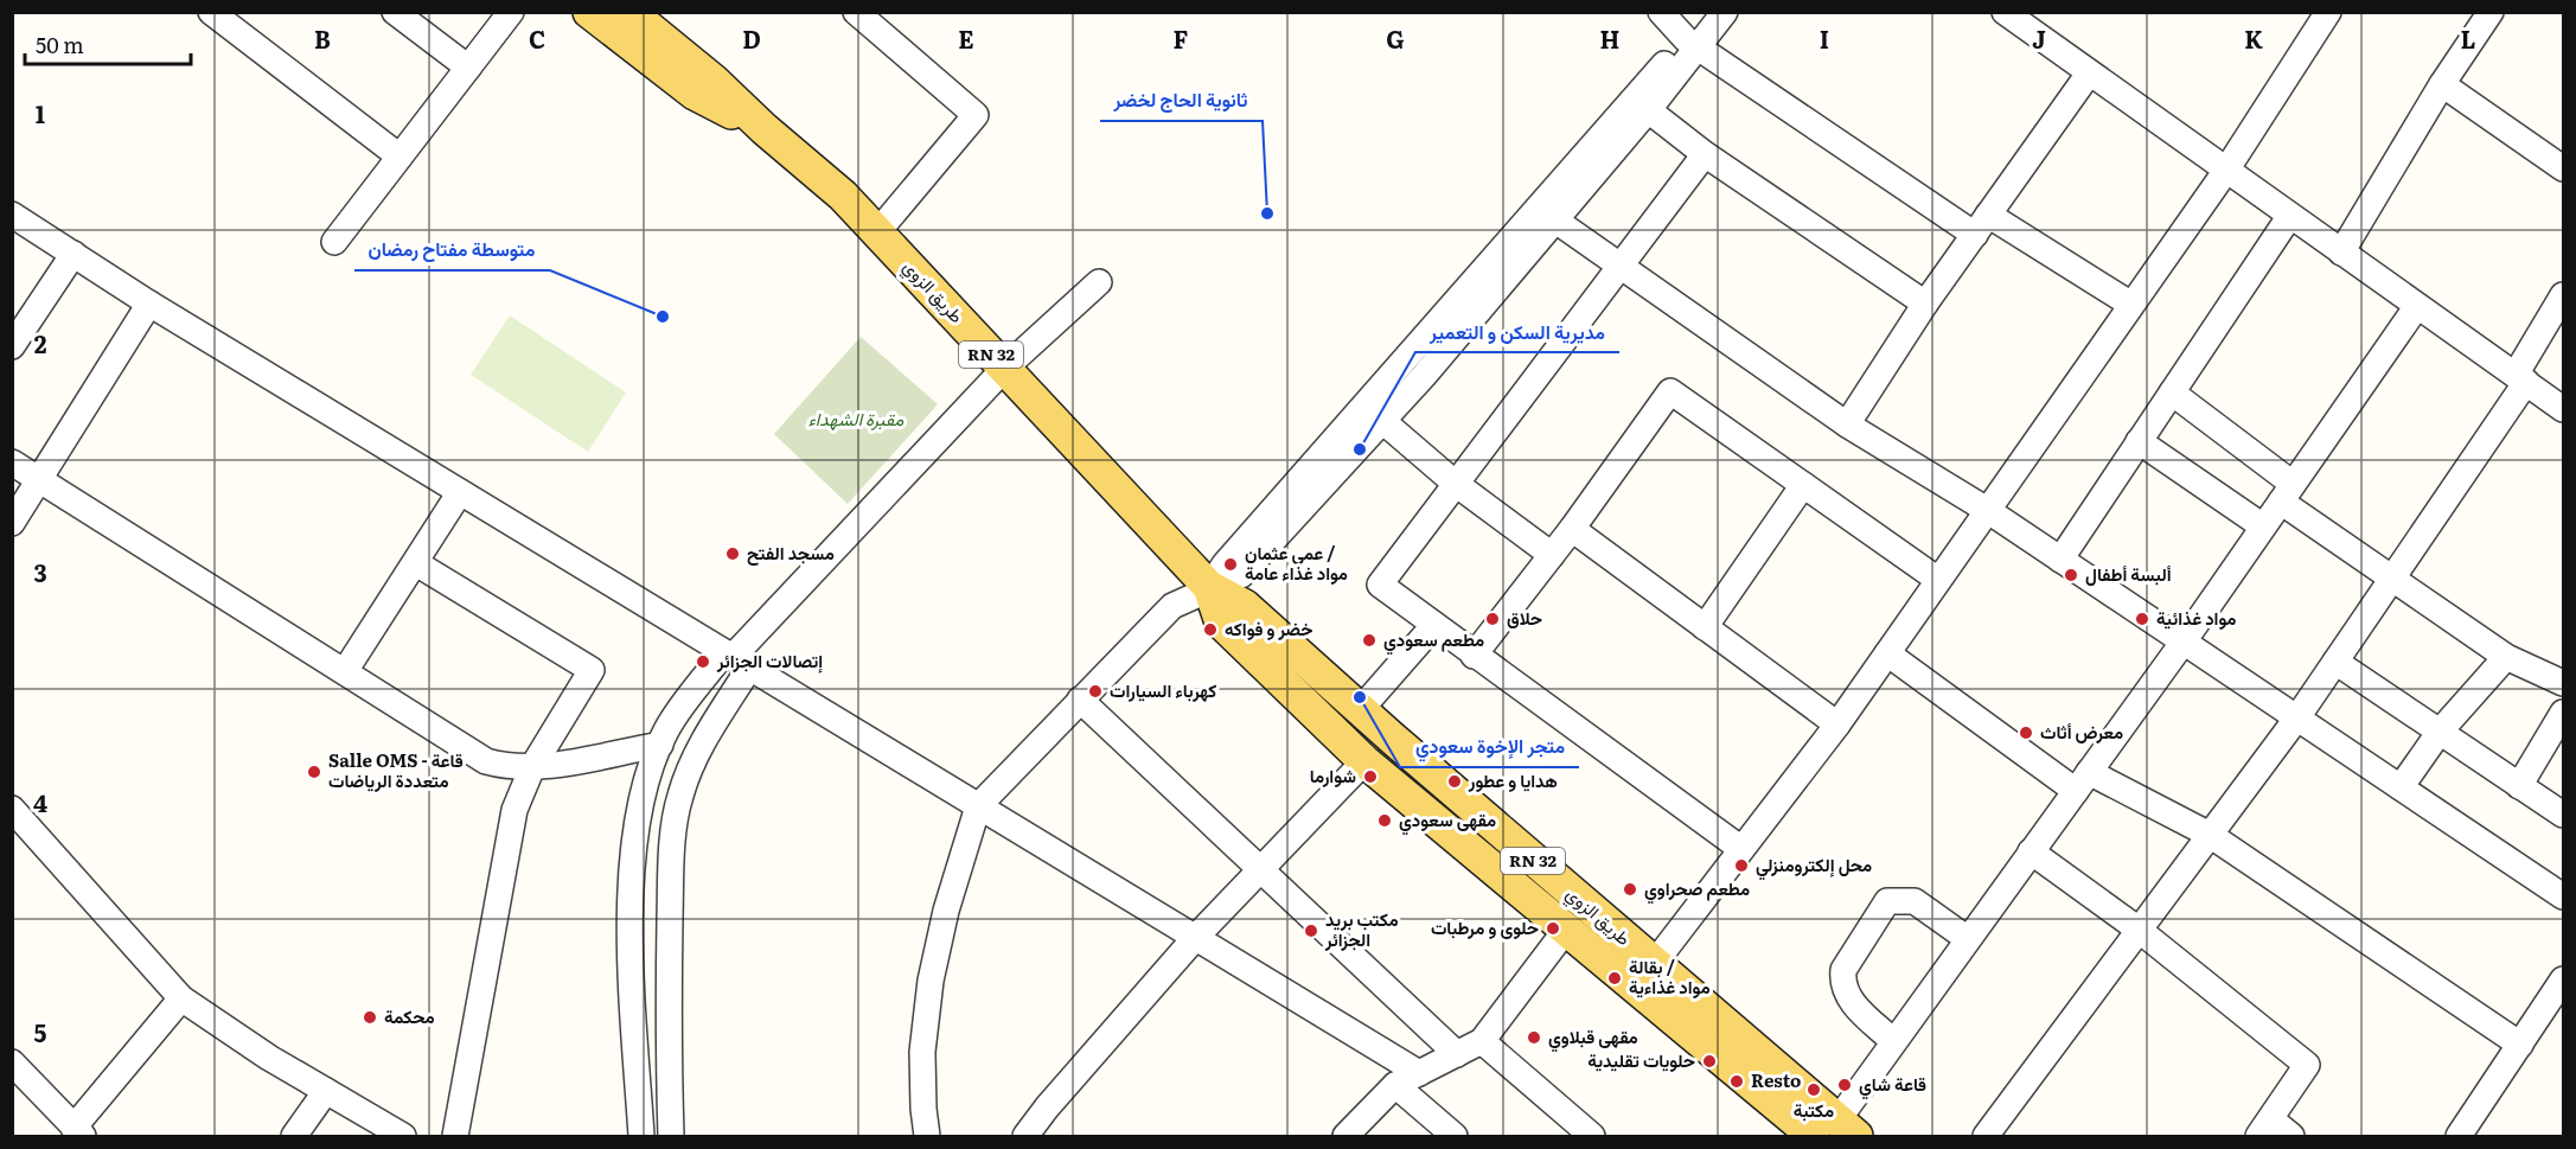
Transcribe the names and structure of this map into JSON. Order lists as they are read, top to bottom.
{
  "streets": {
    "main road": ["طريق الزوي", "RN 32"]
  },
  "parks": ["مقبرة الشهداء"],
  "places": [
    "ثانوية الحاج لخضر",
    "متوسطة مفتاح رمضان",
    "مديرية السكن و التعمير",
    "مسجد الفتح",
    "عمي عثمان / مواد غذاء عامة",
    "ألبسة أطفال",
    "حلاق",
    "مواد غذائية",
    "خضر و فواكه",
    "مطعم سعودي",
    "إتصالات الجزائر",
    "كهرباء السيارات",
    "متجر الإخوة سعودي",
    "معرض أثاث",
    "Salle OMS - قاعة متعددة الرياضات",
    "شوارما",
    "هدايا و عطور",
    "مقهى سعودي",
    "محل إلكترومنزلي",
    "مطعم صحراوي",
    "حلوى و مرطبات",
    "مكتب بريد الجزائر",
    "بقالة / مواد غذاءية",
    "محكمة",
    "مقهى قبلاوي",
    "حلويات تقليدية",
    "Resto",
    "قاعة شاي",
    "مكتبة"
  ],
  "scale_bar": "50 m",
  "grid": {
    "columns": [
      "B",
      "C",
      "D",
      "E",
      "F",
      "G",
      "H",
      "I",
      "J",
      "K",
      "L"
    ],
    "rows": [
      "1",
      "2",
      "3",
      "4",
      "5"
    ]
  }
}
